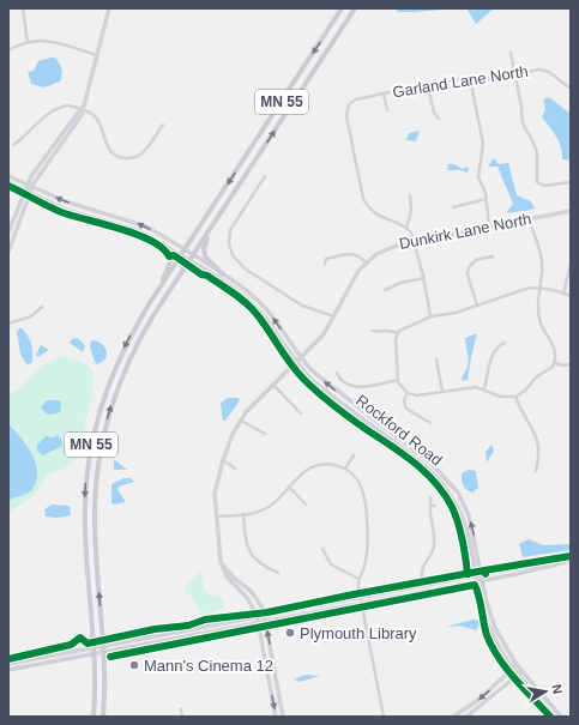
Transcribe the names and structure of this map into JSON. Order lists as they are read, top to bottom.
{
  "streets": {
    "main road": ["MN 55", "Rockford Road"],
    "street": ["Garland Lane North", "Dunkirk Lane North"]
  },
  "crossings": [
    ["MN 55", "Rockford Road"],
    ["Dunkirk Lane North", "Rockford Road"]
  ],
  "places": ["Plymouth Library", "Mann's Cinema 12"],
  "north": "right"
}
